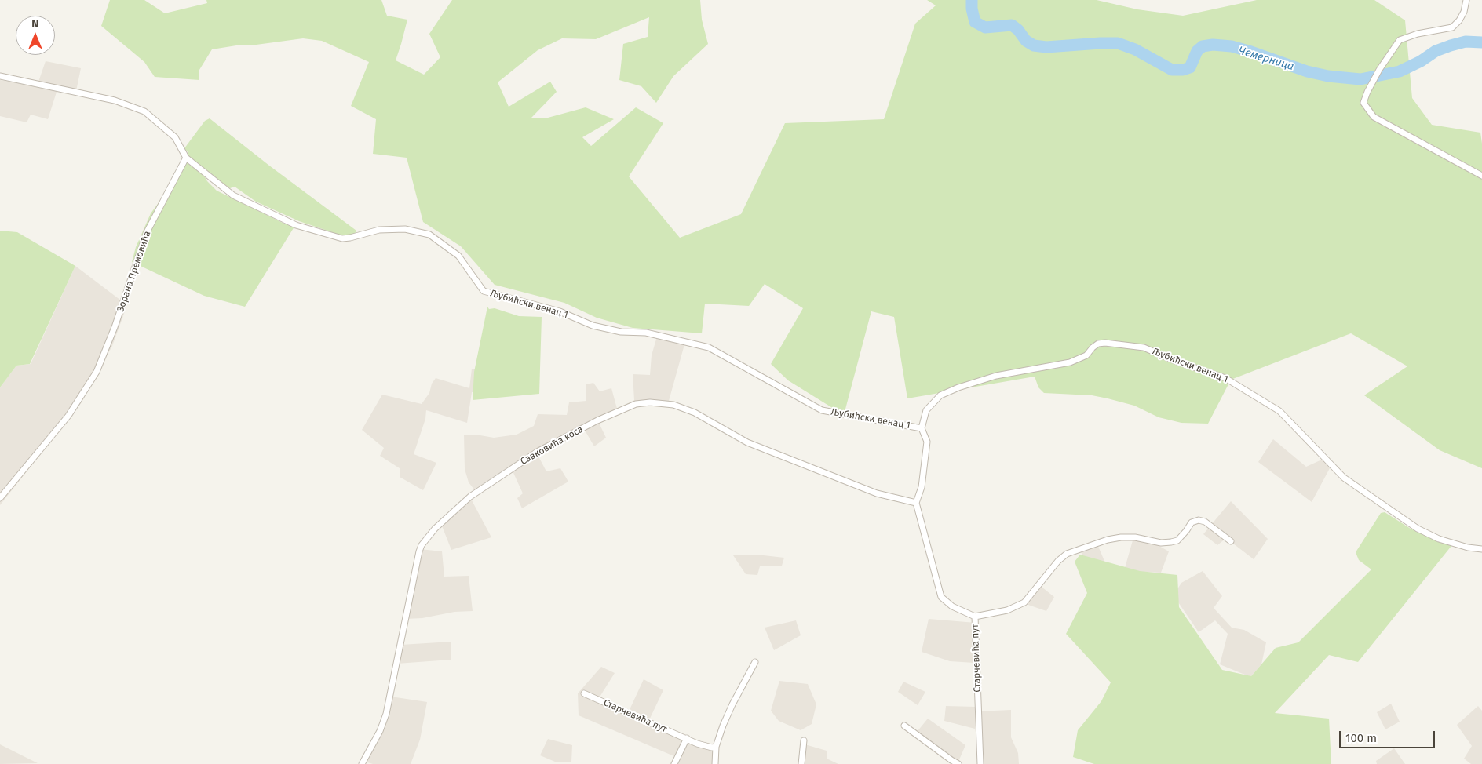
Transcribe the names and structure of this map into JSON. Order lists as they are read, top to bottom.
{
  "streets": {
    "street": [
      "Зорана Премовића",
      "Љубићски венац 1",
      "Савковића коса",
      "Старчевића пут"
    ]
  },
  "crossings": [
    ["Зорана Премовића", "Љубићски венац 1"],
    ["Љубићски венац 1", "Савковића коса"]
  ],
  "water": ["Чемерница"],
  "scale_bar": "100 m",
  "north": "top"
}
